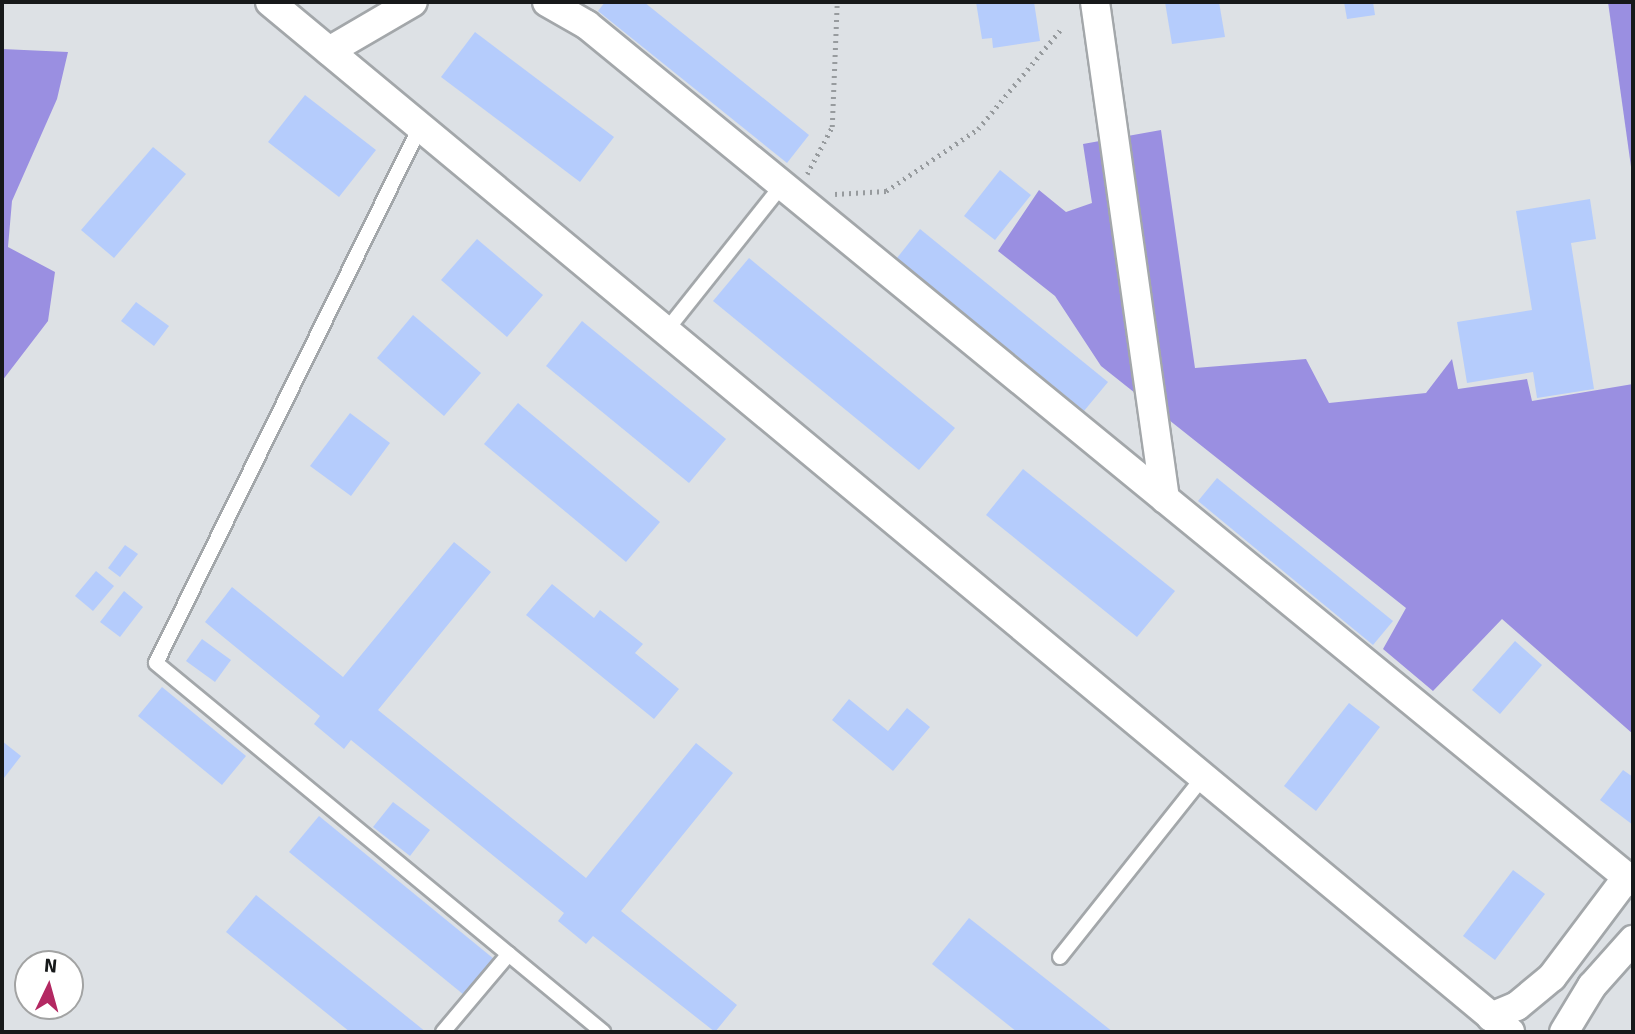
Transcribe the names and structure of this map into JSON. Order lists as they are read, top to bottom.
{
  "north": "top"
}
